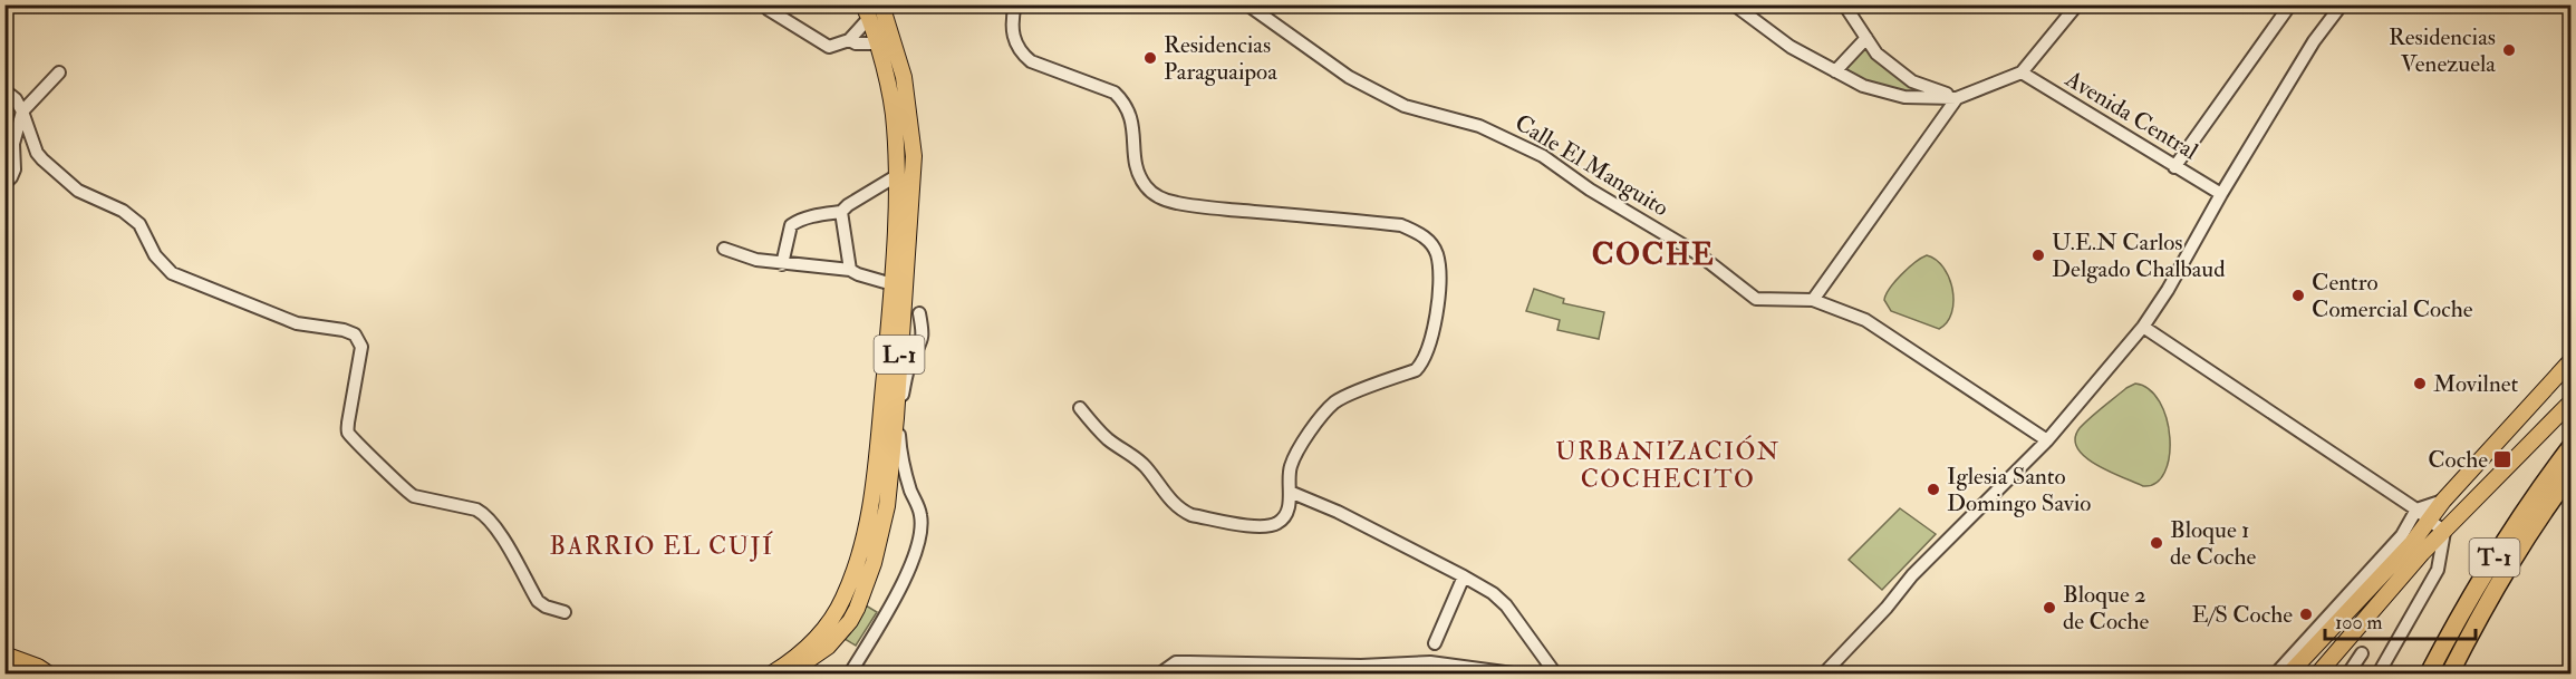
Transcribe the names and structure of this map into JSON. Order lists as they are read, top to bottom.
{
  "streets": {
    "highway": ["T-1"],
    "main road": ["L-1"],
    "street": ["Avenida Central", "Calle El Manguito"]
  },
  "districts": ["COCHE", "URBANIZACIÓN COCHECITO", "BARRIO EL CUJÍ"],
  "places": {
    "other": [
      "Residencias Venezuela",
      "Residencias Paraguaipoa",
      "U.E.N Carlos Delgado Chalbaud",
      "Centro Comercial Coche",
      "Movilnet",
      "Iglesia Santo Domingo Savio",
      "Bloque 1 de Coche",
      "Bloque 2 de Coche",
      "E/S Coche"
    ],
    "transit": ["Coche"]
  },
  "scale_bar": "100 m"
}
